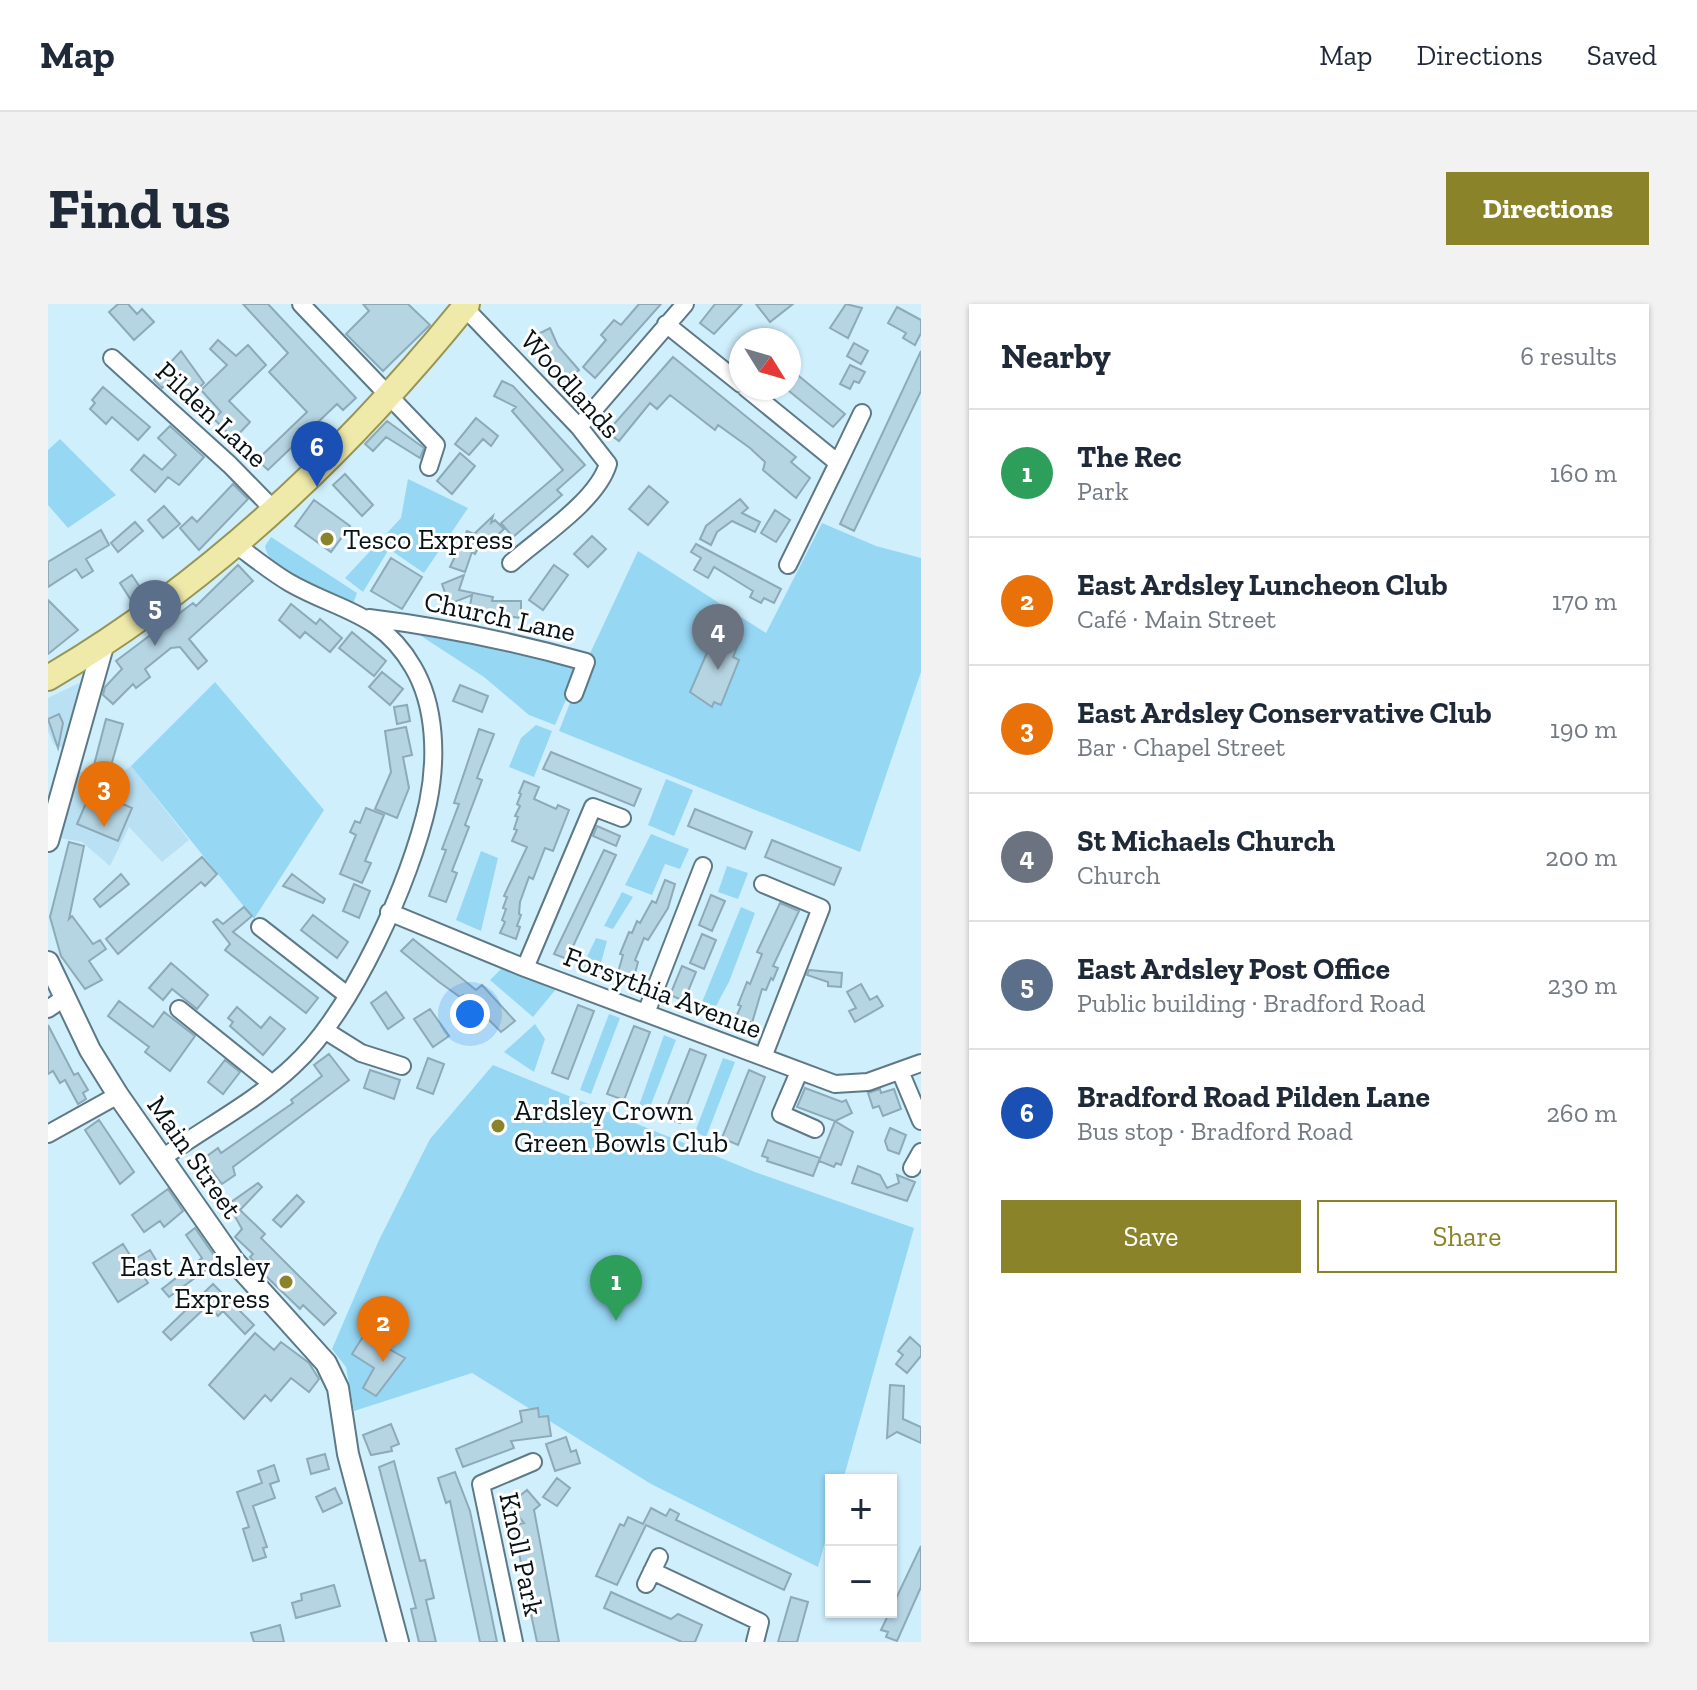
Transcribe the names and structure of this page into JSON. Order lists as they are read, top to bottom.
{
  "streets": {
    "street": [
      "Woodlands",
      "Pilden Lane",
      "Church Lane",
      "Forsythia Avenue",
      "Main Street",
      "Knoll Park"
    ]
  },
  "places": ["Tesco Express", "Ardsley Crown Green Bowls Club", "East Ardsley Express"],
  "north": "bottom right",
  "page": {
    "header": "Map",
    "nav": ["Map", "Directions", "Saved"],
    "buttons": [
      "Directions",
      ["Save", "Share"]
    ],
    "title": "Find us",
    "heading": ["Nearby", "6 results"],
    "list": [
      {
        "mark": "1",
        "name": "The Rec",
        "note": "Park",
        "value": "160 m"
      },
      {
        "mark": "2",
        "name": "East Ardsley Luncheon Club",
        "note": "Café · Main Street",
        "value": "170 m"
      },
      {
        "mark": "3",
        "name": "East Ardsley Conservative Club",
        "note": "Bar · Chapel Street",
        "value": "190 m"
      },
      {
        "mark": "4",
        "name": "St Michaels Church",
        "note": "Church",
        "value": "200 m"
      },
      {
        "mark": "5",
        "name": "East Ardsley Post Office",
        "note": "Public building · Bradford Road",
        "value": "230 m"
      },
      {
        "mark": "6",
        "name": "Bradford Road Pilden Lane",
        "note": "Bus stop · Bradford Road",
        "value": "260 m"
      }
    ],
    "pins": [
      "6",
      "5",
      "4",
      "3",
      "1",
      "2"
    ],
    "map_buttons": ["+", "−"]
  }
}
